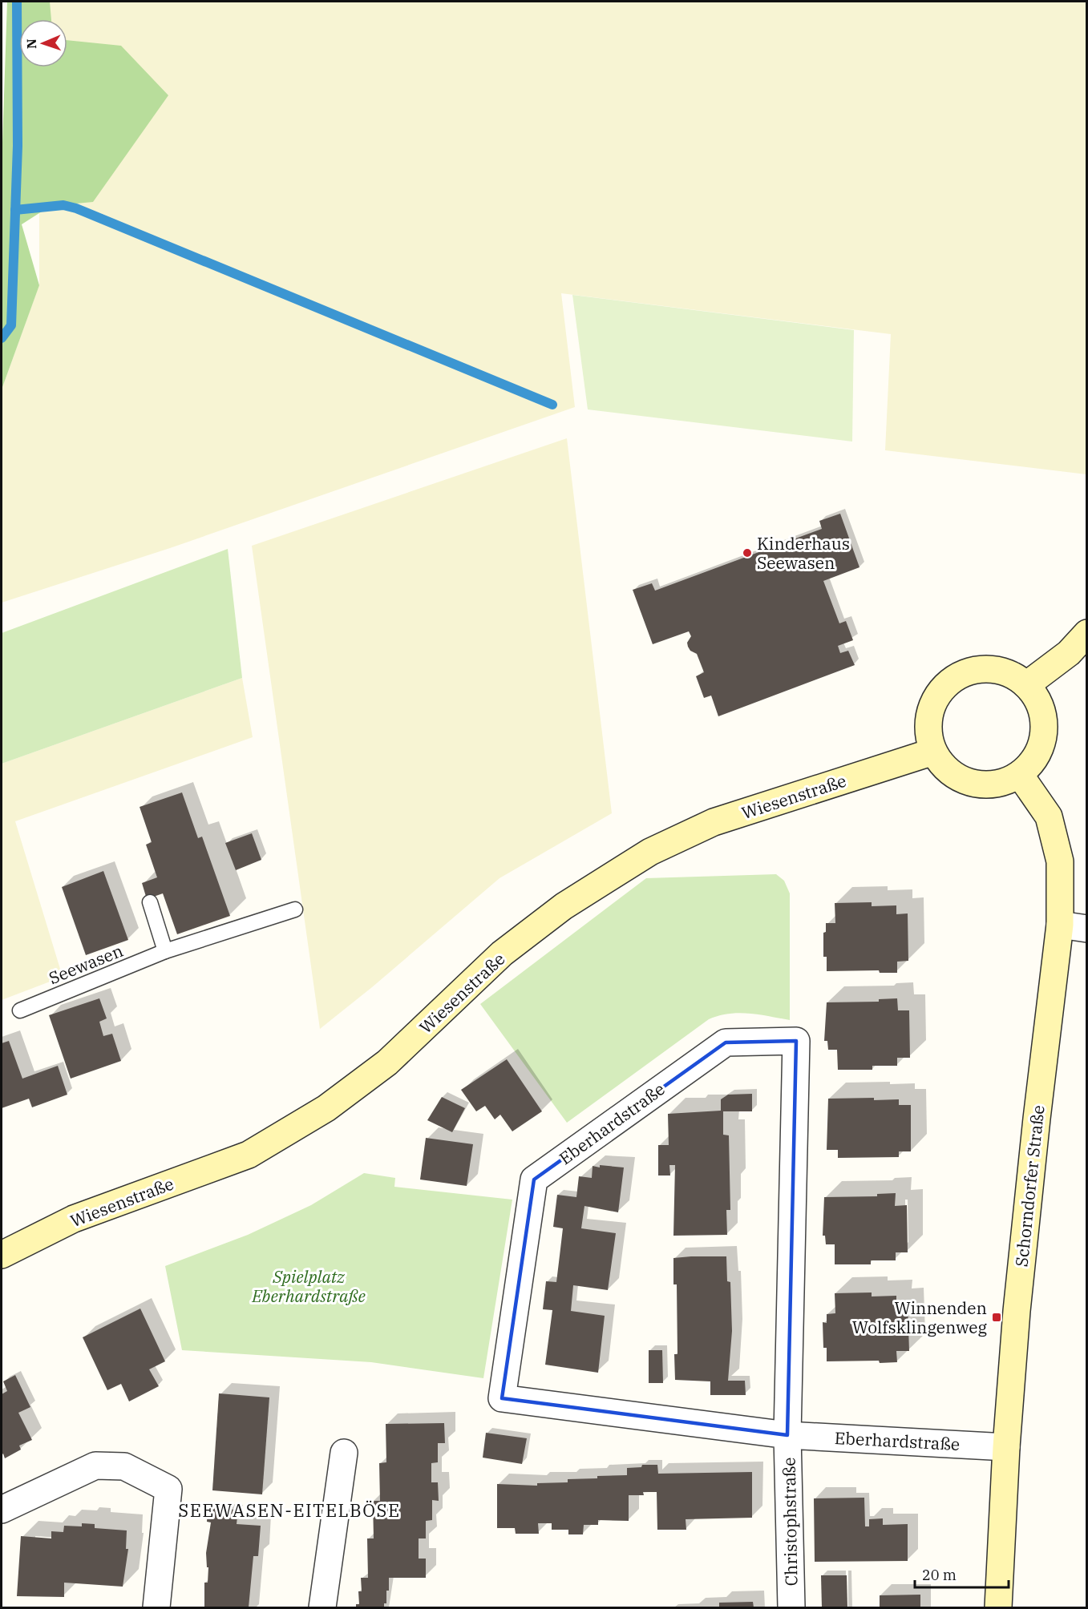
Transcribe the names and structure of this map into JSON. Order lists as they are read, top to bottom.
{
  "streets": {
    "street": [
      "Wiesenstraße",
      "Eberhardstraße",
      "Schorndorfer Straße",
      "Christophstraße"
    ],
    "lane": ["Seewasen"]
  },
  "crossings": [
    ["Wiesenstraße", "Schorndorfer Straße"],
    ["Eberhardstraße", "Schorndorfer Straße"],
    ["Eberhardstraße", "Christophstraße"]
  ],
  "districts": ["SEEWASEN-EITELBÖSE"],
  "parks": ["Spielplatz Eberhardstraße"],
  "places": {
    "other": ["Kinderhaus Seewasen"],
    "transit": ["Winnenden Wolfsklingenweg"]
  },
  "scale_bar": "20 m",
  "north": "left"
}
